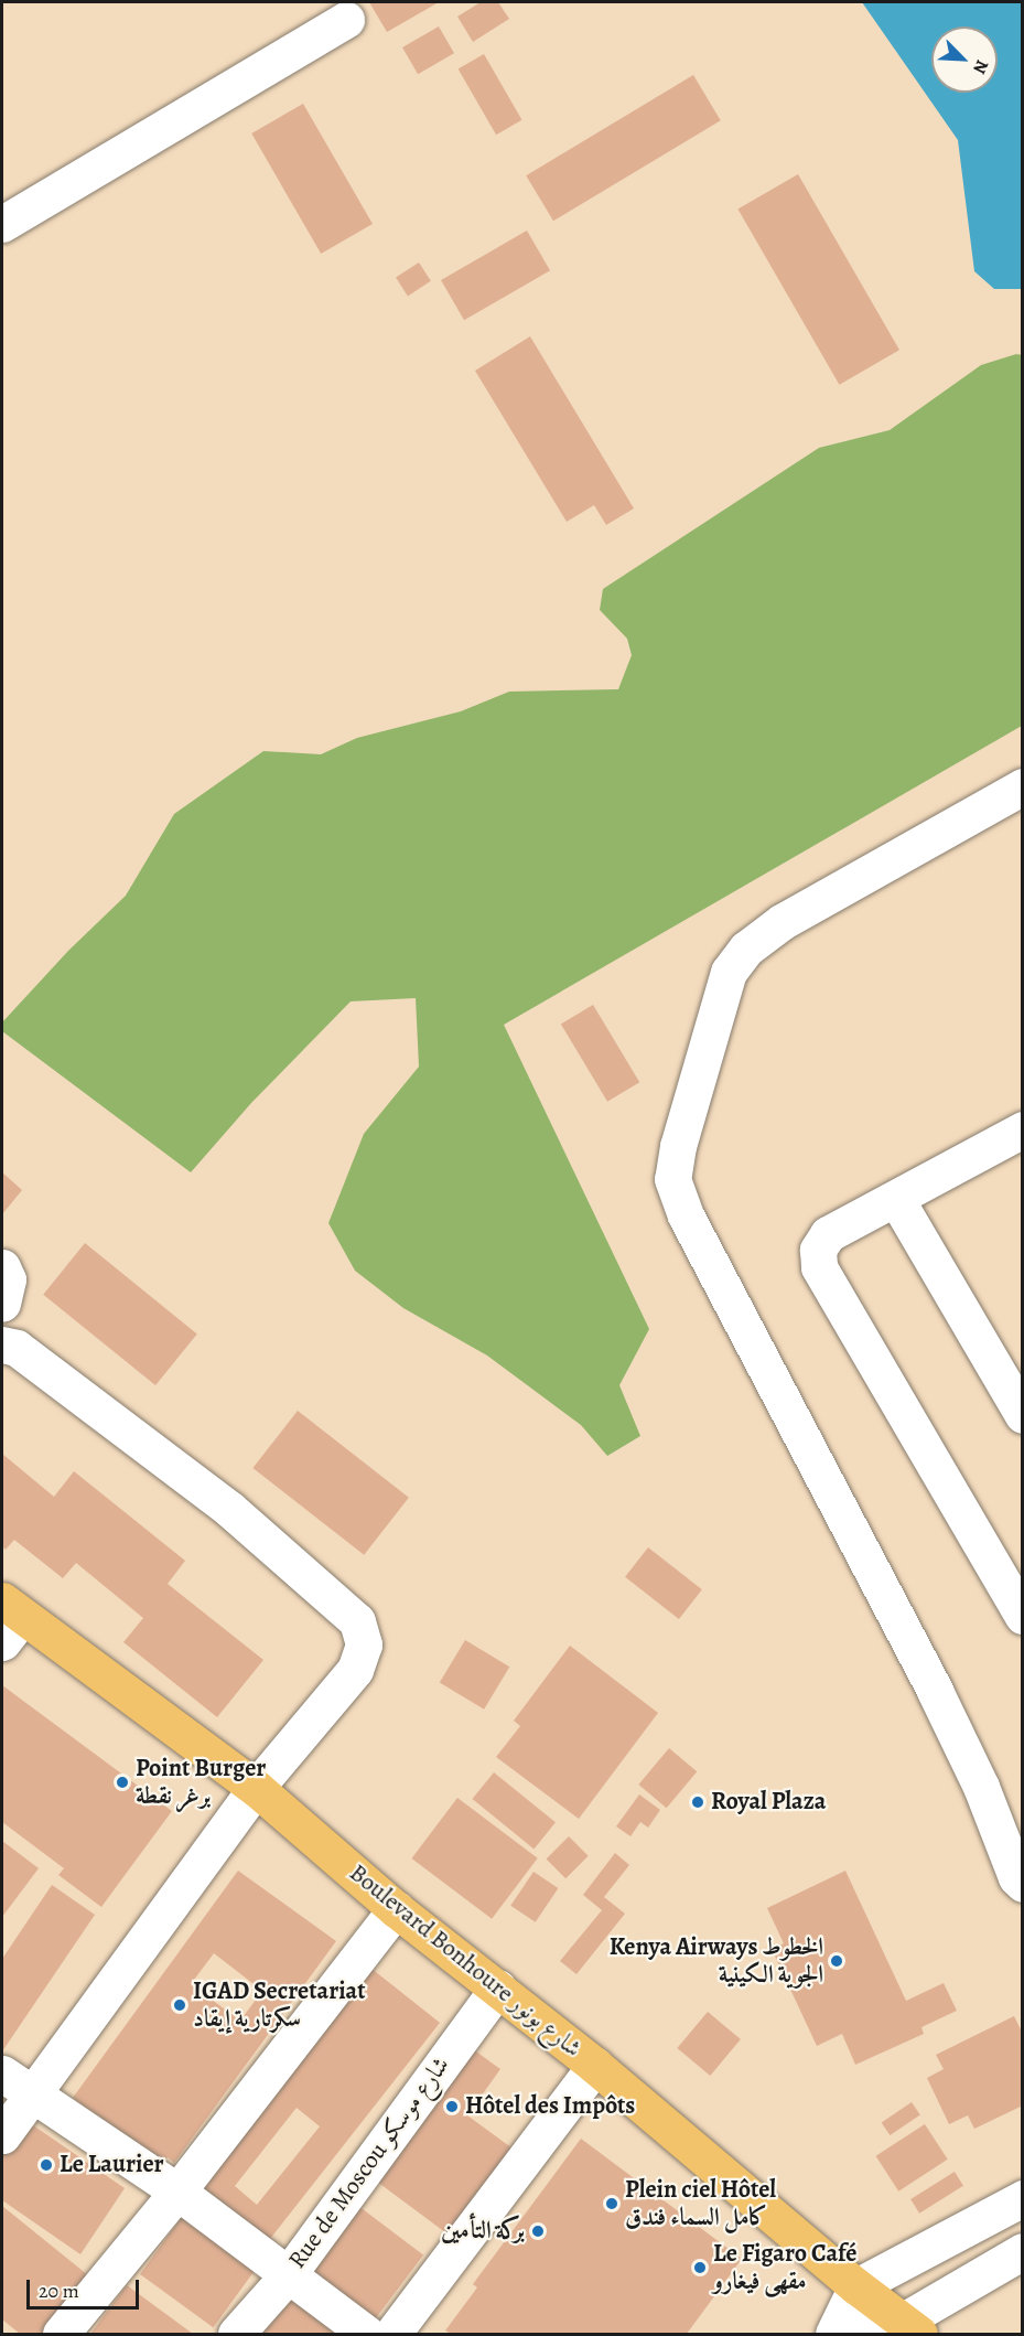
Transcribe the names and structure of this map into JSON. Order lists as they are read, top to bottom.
{
  "streets": {
    "main road": ["Boulevard Bonhoure شارع بونور"],
    "street": ["Rue de Moscou شارع موسكو"]
  },
  "crossings": [
    ["Boulevard Bonhoure شارع بونور", "Rue de Moscou شارع موسكو"]
  ],
  "places": [
    "Point Burger برغر نقطة",
    "Royal Plaza",
    "Kenya Airways الخطوط الجوية الكينية",
    "IGAD Secretariat سكرتارية إيقاد",
    "Hôtel des Impôts",
    "Le Laurier",
    "Plein ciel Hôtel كامل السماء فندق",
    "بركة التأمين",
    "Le Figaro Café مقهى فيغارو"
  ],
  "scale_bar": "20 m",
  "north": "bottom right"
}
